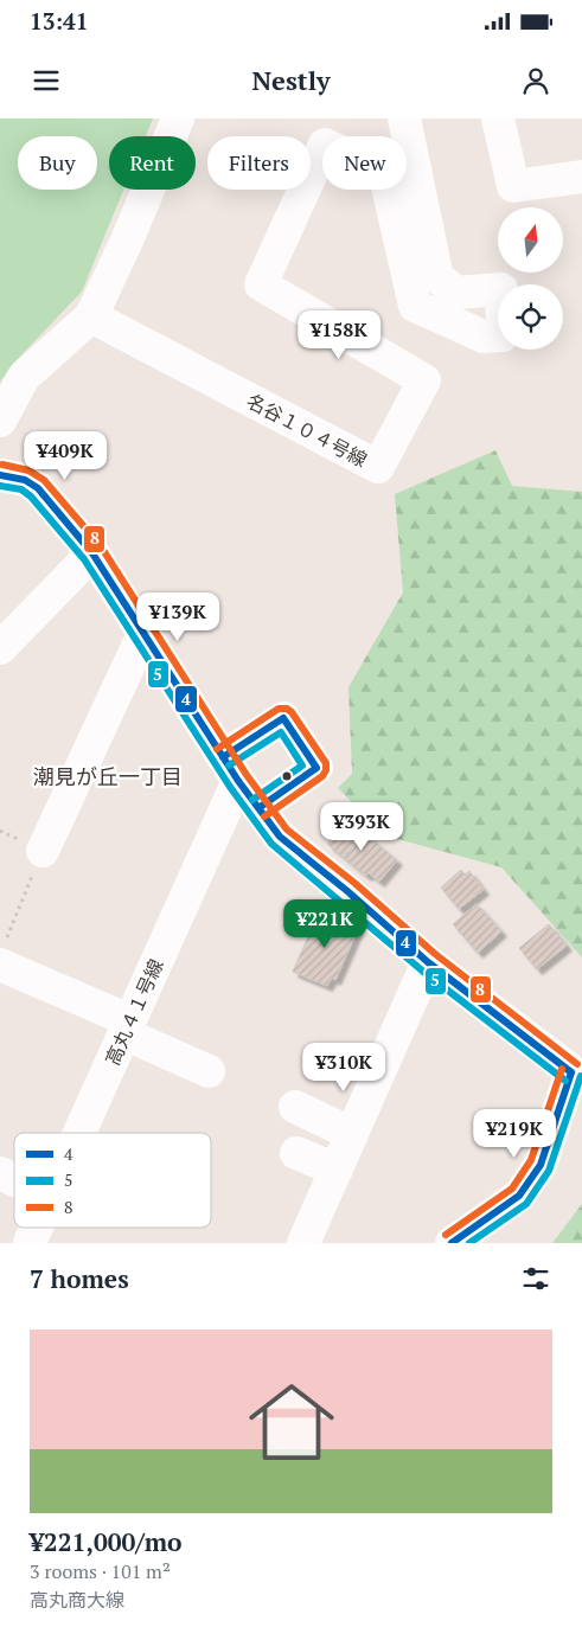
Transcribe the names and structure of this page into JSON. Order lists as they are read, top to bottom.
{
  "streets": {
    "street": ["名谷１０４号線", "高丸４１号線"]
  },
  "districts": ["潮見が丘一丁目"],
  "lines": ["transit line 8", "transit line 4", "transit line 5"],
  "legend": ["4", "5", "8"],
  "north": "top",
  "page": {
    "status": "13:41",
    "header": "Nestly",
    "chip": [
      "Buy",
      "Rent",
      "Filters",
      "New"
    ],
    "price": [
      "¥158K",
      "¥409K",
      "¥139K",
      "¥393K",
      "¥221K",
      "¥310K",
      "¥219K"
    ],
    "heading": "7 homes",
    "list": [
      {
        "name": "¥221,000/mo",
        "note": "3 rooms · 101 m² · 高丸商大線"
      }
    ]
  }
}
